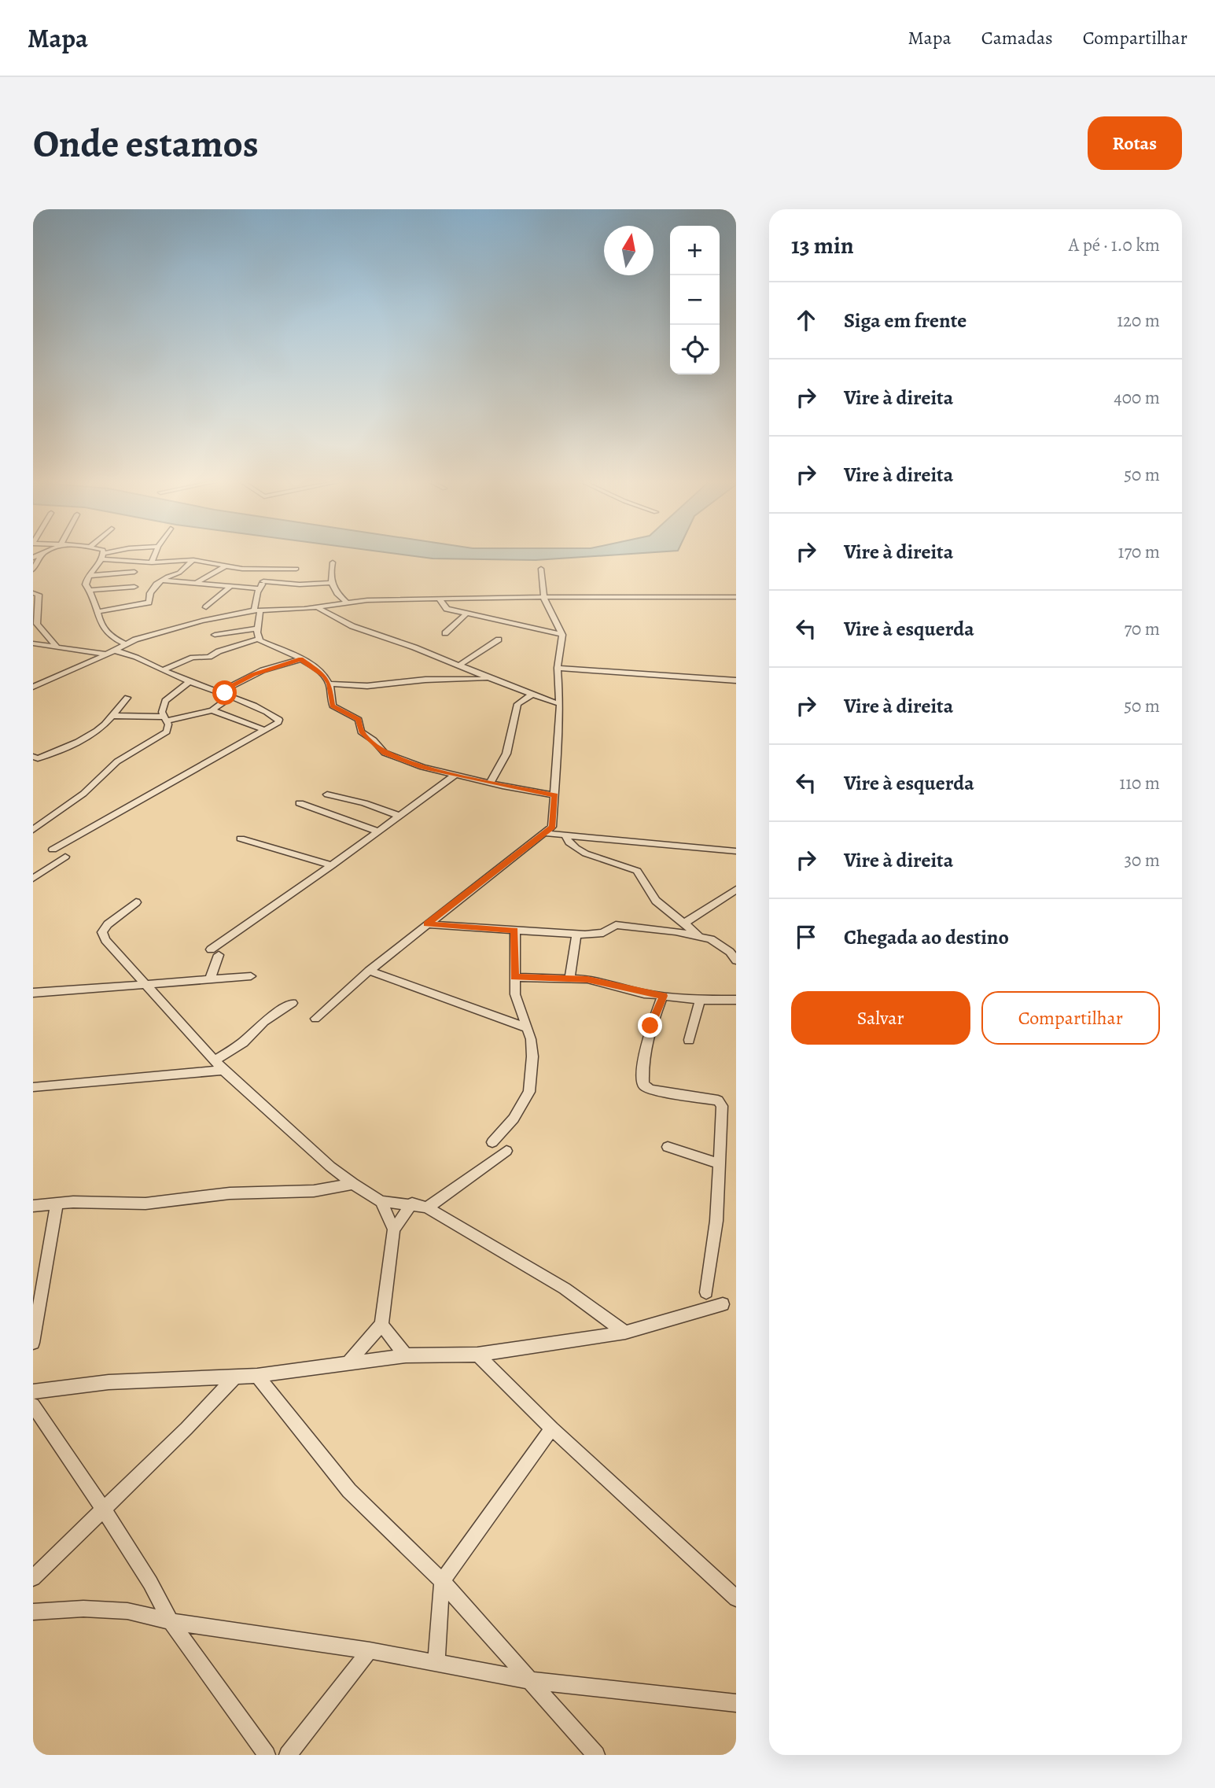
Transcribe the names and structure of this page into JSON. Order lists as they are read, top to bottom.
{
  "north": "top",
  "page": {
    "header": "Mapa",
    "nav": ["Mapa", "Camadas", "Compartilhar"],
    "buttons": [
      "Rotas",
      ["Salvar", "Compartilhar"]
    ],
    "title": "Onde estamos",
    "heading": ["13 min", "A pé · 1.0 km"],
    "map_buttons": ["+", "−"],
    "list": [
      ["Siga em frente", "120 m"],
      ["Vire à direita", "400 m"],
      ["Vire à direita", "50 m"],
      ["Vire à direita", "170 m"],
      ["Vire à esquerda", "70 m"],
      ["Vire à direita", "50 m"],
      ["Vire à esquerda", "110 m"],
      ["Vire à direita", "30 m"],
      "Chegada ao destino"
    ]
  }
}
